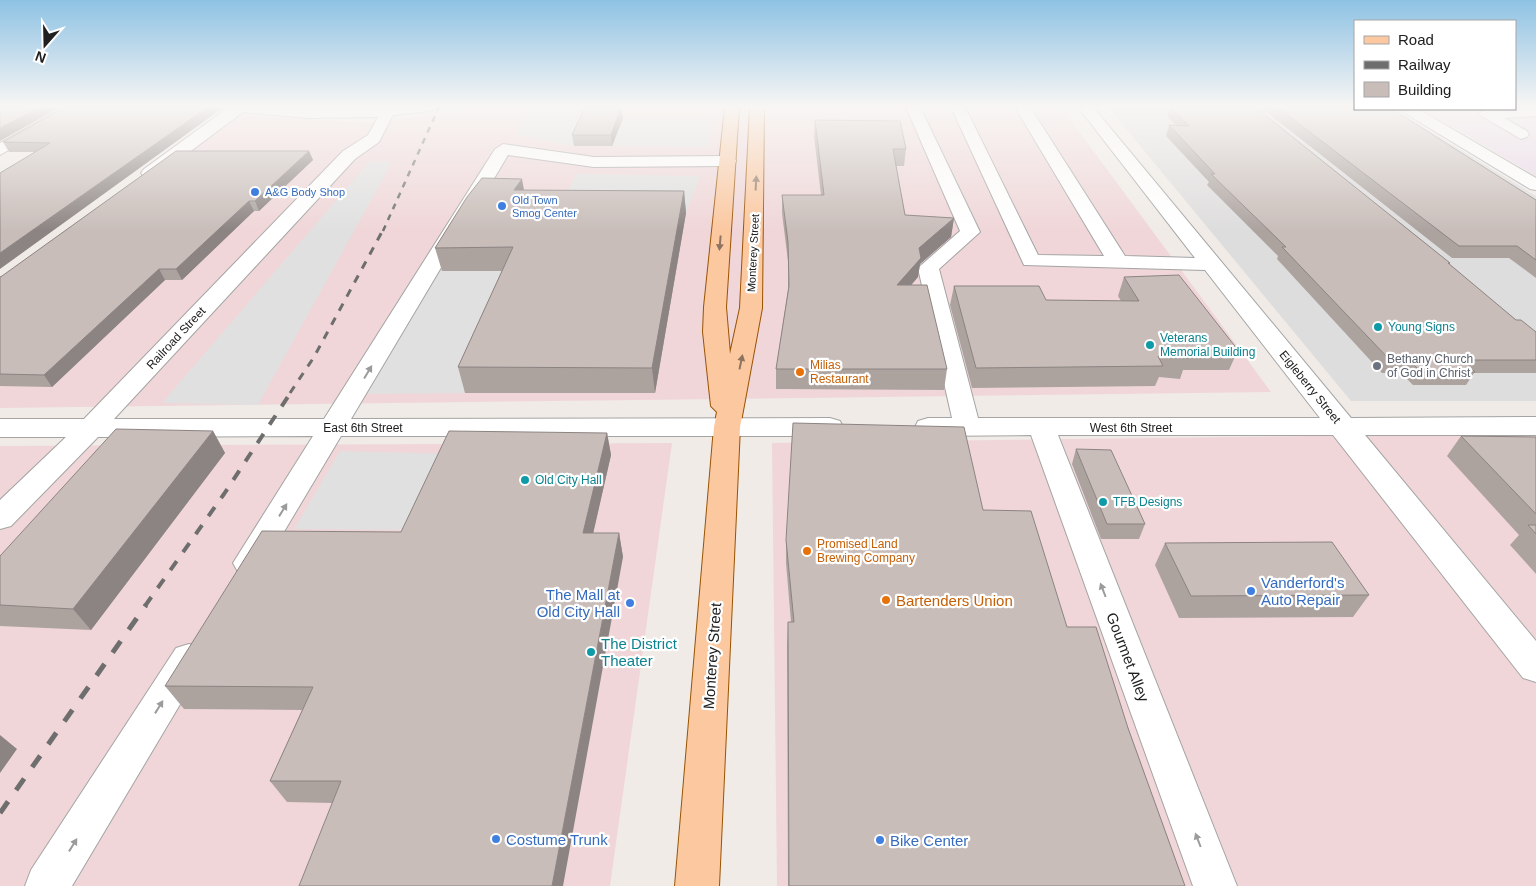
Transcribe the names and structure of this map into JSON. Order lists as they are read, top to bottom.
{
  "streets": {
    "main road": ["Monterey Street"],
    "street": [
      "Railroad Street",
      "Eigleberry Street",
      "East 6th Street",
      "West 6th Street",
      "Gourmet Alley"
    ]
  },
  "crossings": [
    ["Monterey Street", "East 6th Street"],
    ["Railroad Street", "East 6th Street"],
    ["Eigleberry Street", "West 6th Street"],
    ["West 6th Street", "Gourmet Alley"]
  ],
  "one_way": ["Gourmet Alley"],
  "places": [
    "A&G Body Shop",
    "Old Town Smog Center",
    "Young Signs",
    "Veterans Memorial Building",
    "Bethany Church of God in Christ",
    "Milias Restaurant",
    "Old City Hall",
    "TFB Designs",
    "Promised Land Brewing Company",
    "Vanderford's Auto Repair",
    "Bartenders Union",
    "The Mall at Old City Hall",
    "The District Theater",
    "Costume Trunk",
    "Bike Center"
  ],
  "legend": ["Road", "Railway", "Building"],
  "north": "bottom"
}
